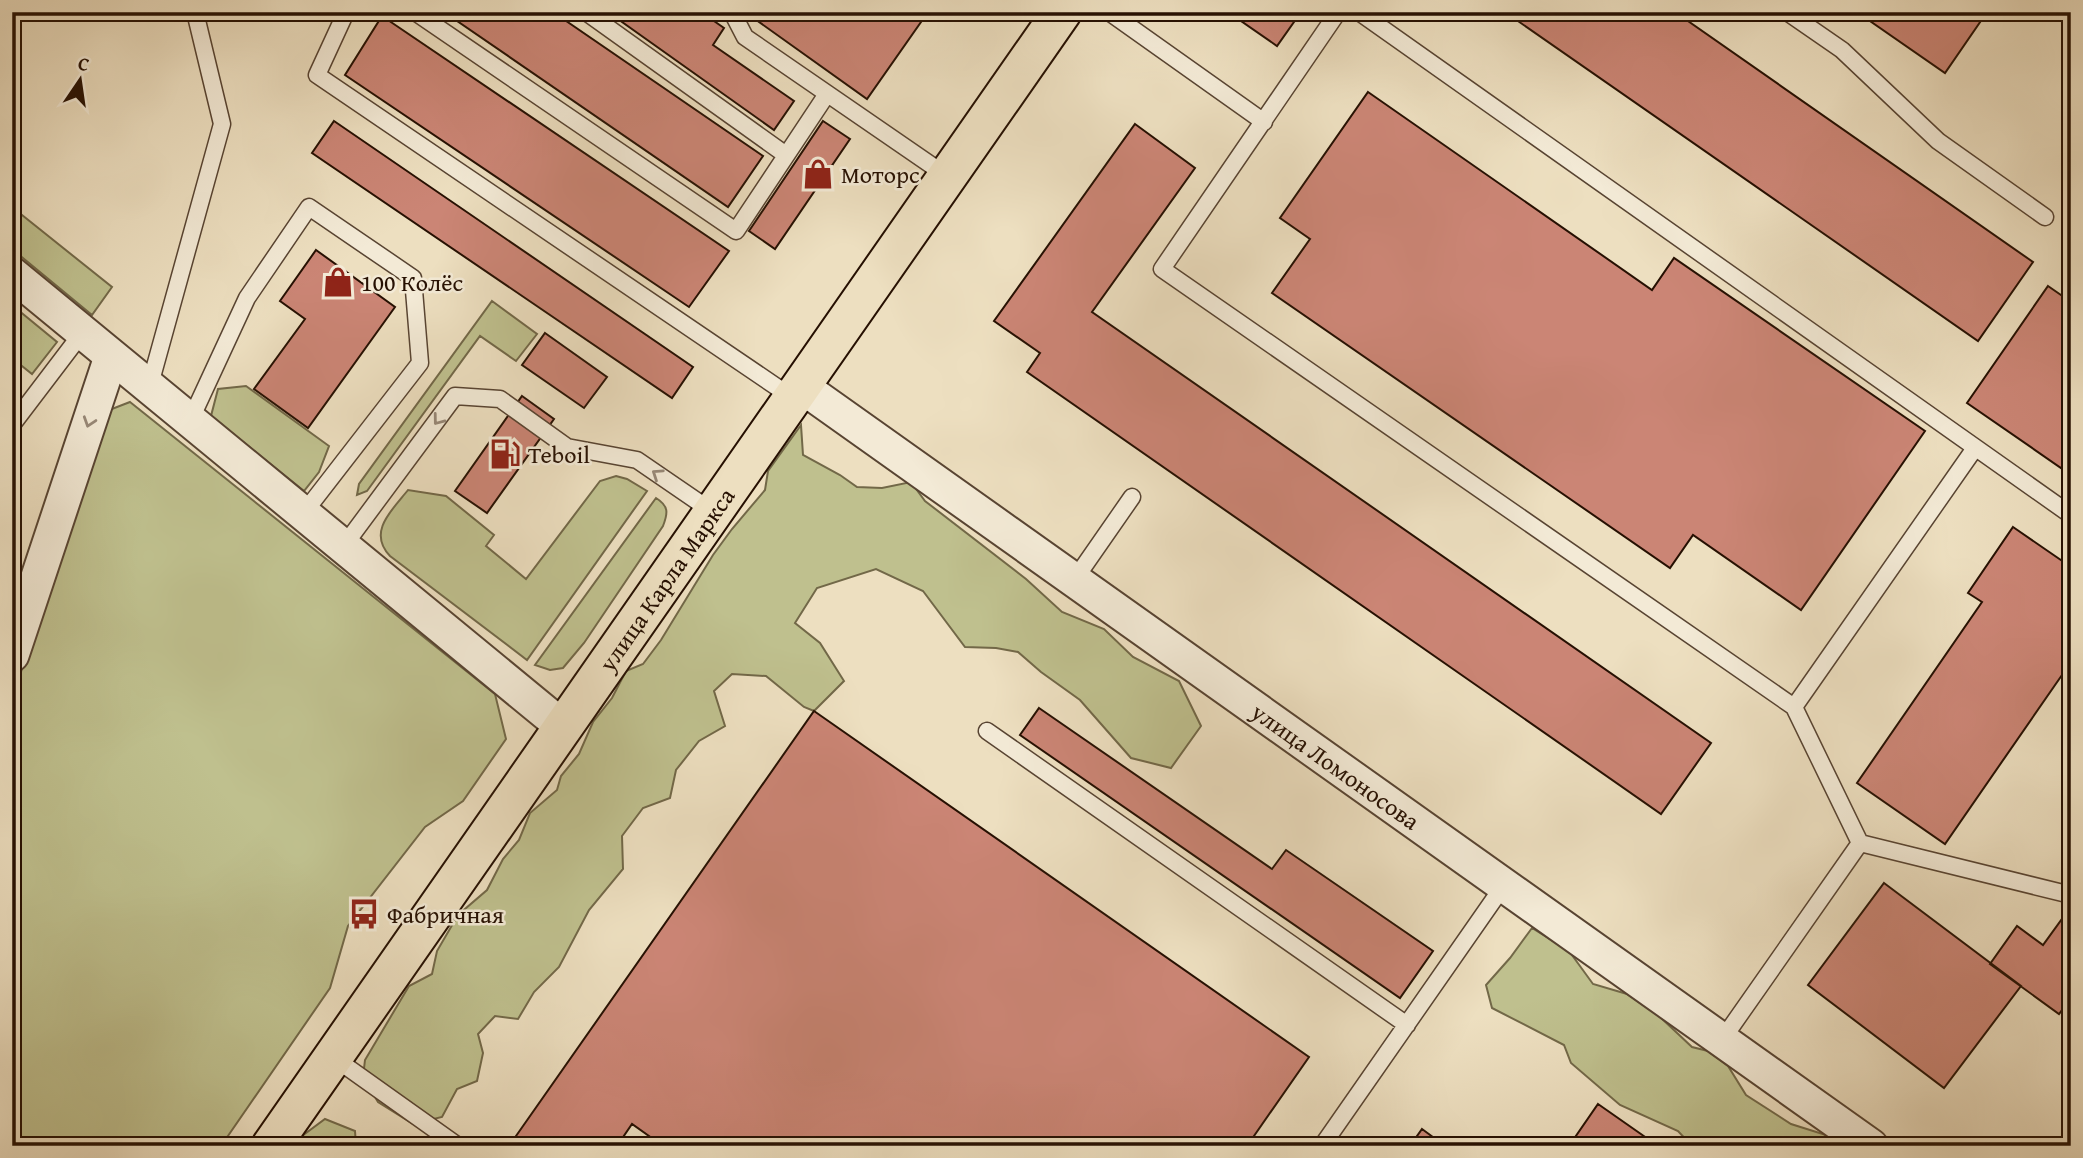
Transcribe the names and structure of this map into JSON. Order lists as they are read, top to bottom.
{
  "streets": {
    "main road": ["улица Карла Маркса"],
    "street": ["улица Ломоносова"]
  },
  "crossings": [
    ["улица Карла Маркса", "улица Ломоносова"]
  ],
  "places": {
    "shop": ["Моторс", "100 Колёс"],
    "fuel station": ["Teboil"],
    "bus stop": ["Фабричная"]
  },
  "north": "top"
}
